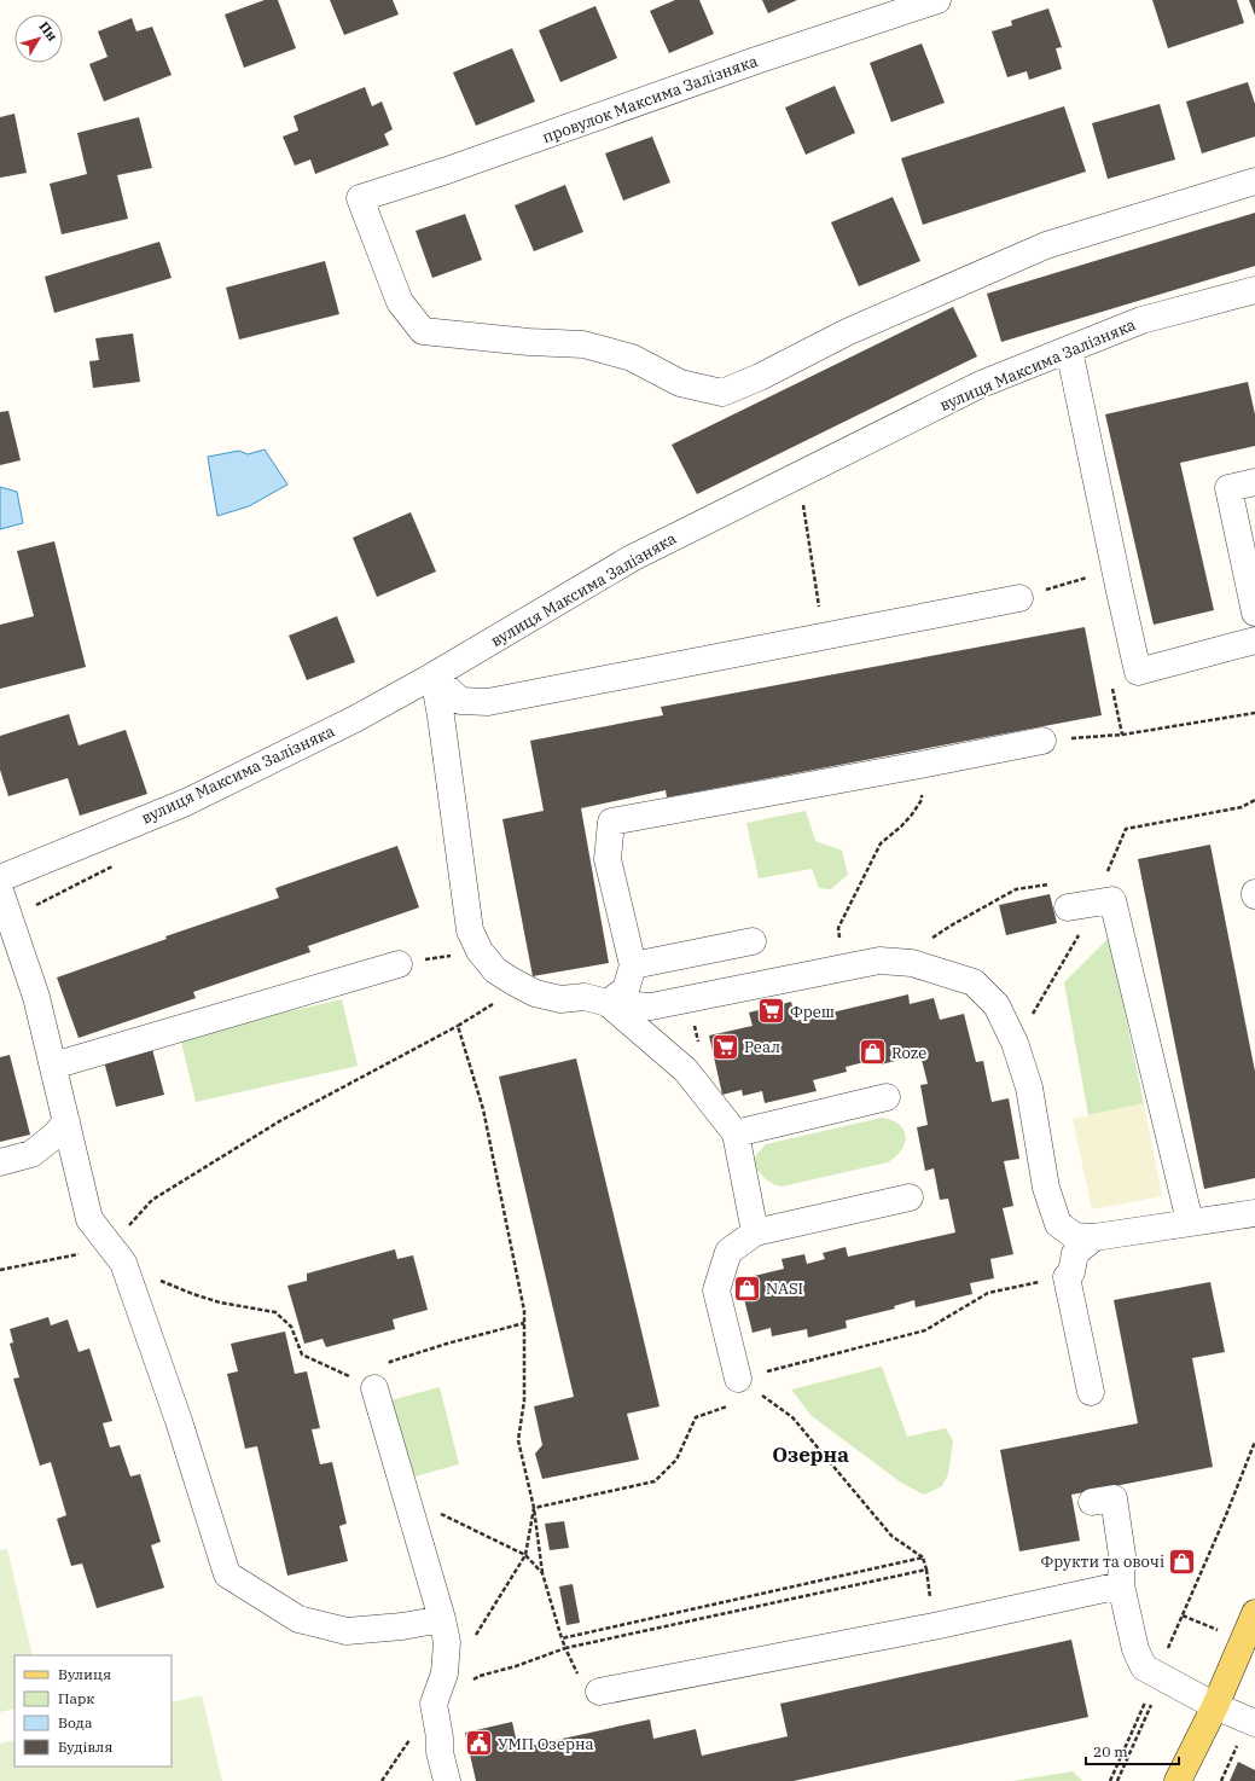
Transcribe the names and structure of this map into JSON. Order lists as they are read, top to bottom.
{
  "streets": {
    "street": ["провулок Максима Залізняка", "вулиця Максима Залізняка"]
  },
  "districts": ["Озерна"],
  "places": {
    "supermarket": ["Фреш", "Реал"],
    "shop": ["Roze", "NASI", "Фрукти та овочі"],
    "public building": ["УМП Озерна"]
  },
  "legend": [
    "Вулиця",
    "Парк",
    "Вода",
    "Будівля"
  ],
  "scale_bar": "20 m",
  "north": "top right"
}
